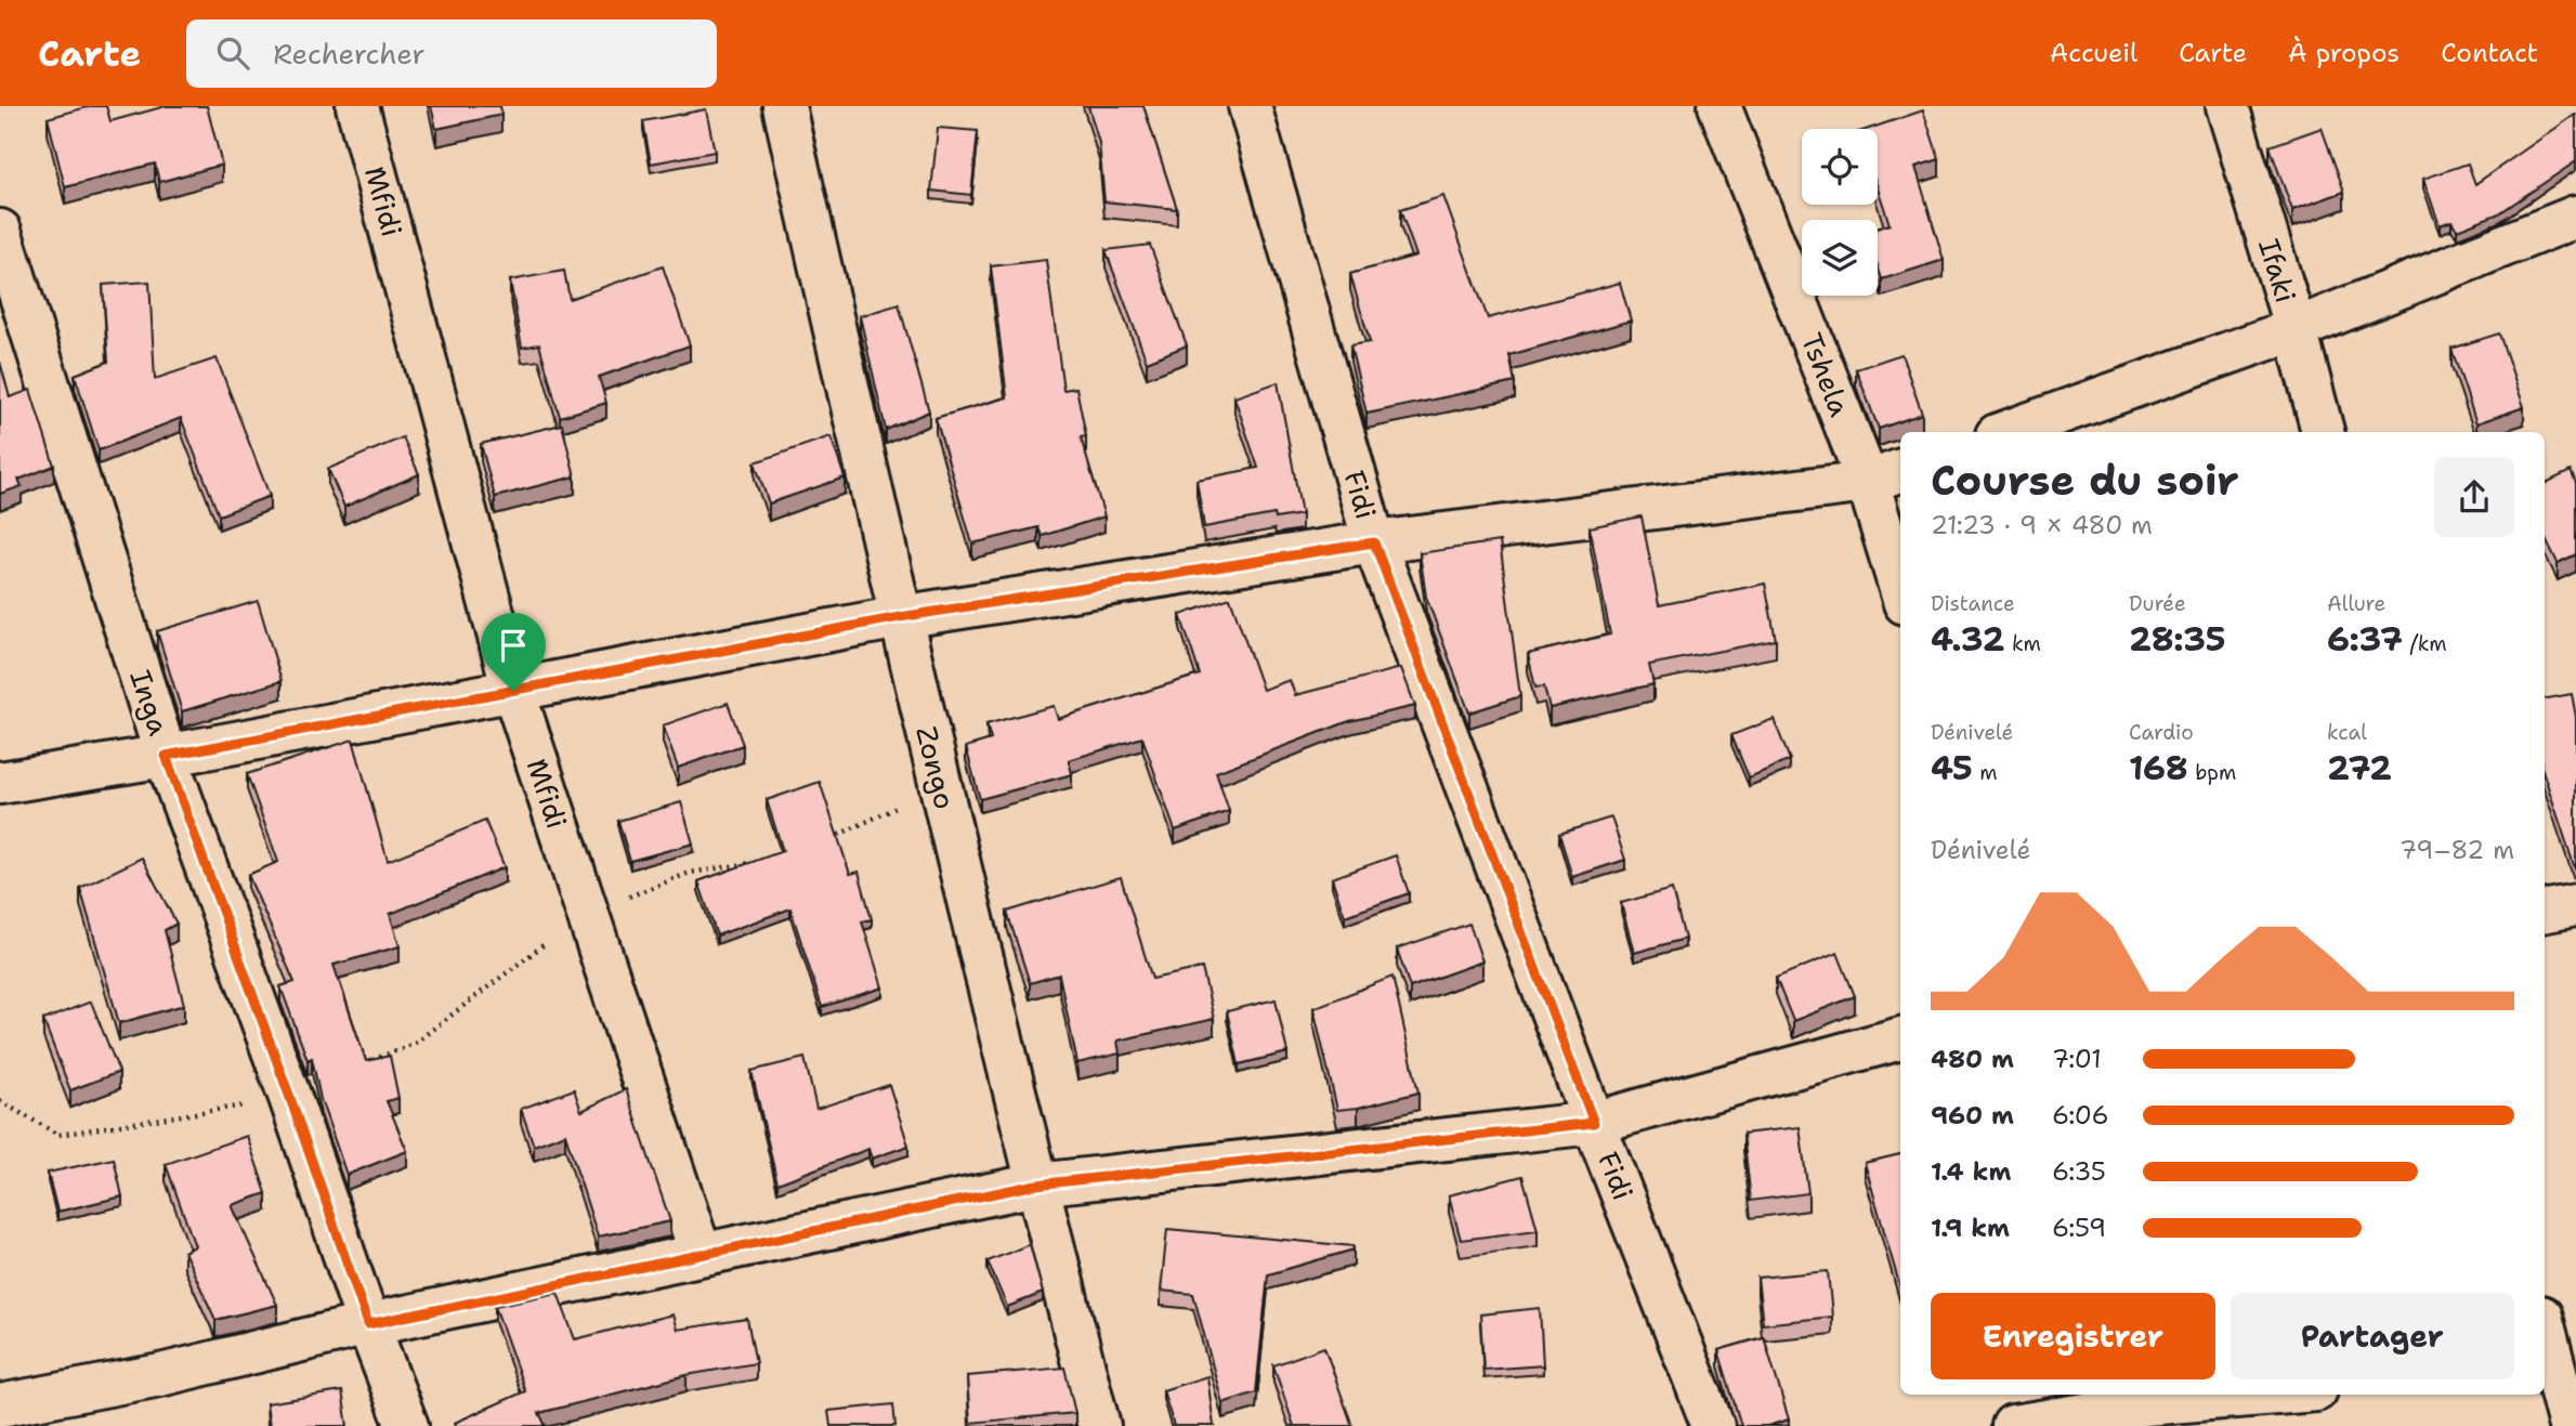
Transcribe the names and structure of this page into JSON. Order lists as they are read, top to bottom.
{
  "streets": {
    "street": [
      "Mfidi",
      "Ifaki",
      "Tshela",
      "Fidi",
      "Inga",
      "Zongo"
    ]
  },
  "page": {
    "header": "Carte",
    "search": "Rechercher",
    "nav": [
      "Accueil",
      "Carte",
      "À propos",
      "Contact"
    ],
    "heading": ["Course du soir", "21:23 · 9 × 480 m"],
    "stats": [
      ["Distance", "4.32 km"],
      ["Durée", "28:35"],
      ["Allure", "6:37 /km"],
      ["Dénivelé", "45 m"],
      ["Cardio", "168 bpm"],
      ["kcal", "272"]
    ],
    "chart": ["Dénivelé", "79–82 m"],
    "list": [
      {
        "name": "480 m",
        "note": "7:01"
      },
      {
        "name": "960 m",
        "note": "6:06"
      },
      {
        "name": "1.4 km",
        "note": "6:35"
      },
      {
        "name": "1.9 km",
        "note": "6:59"
      }
    ],
    "buttons": ["Enregistrer", "Partager"]
  }
}
